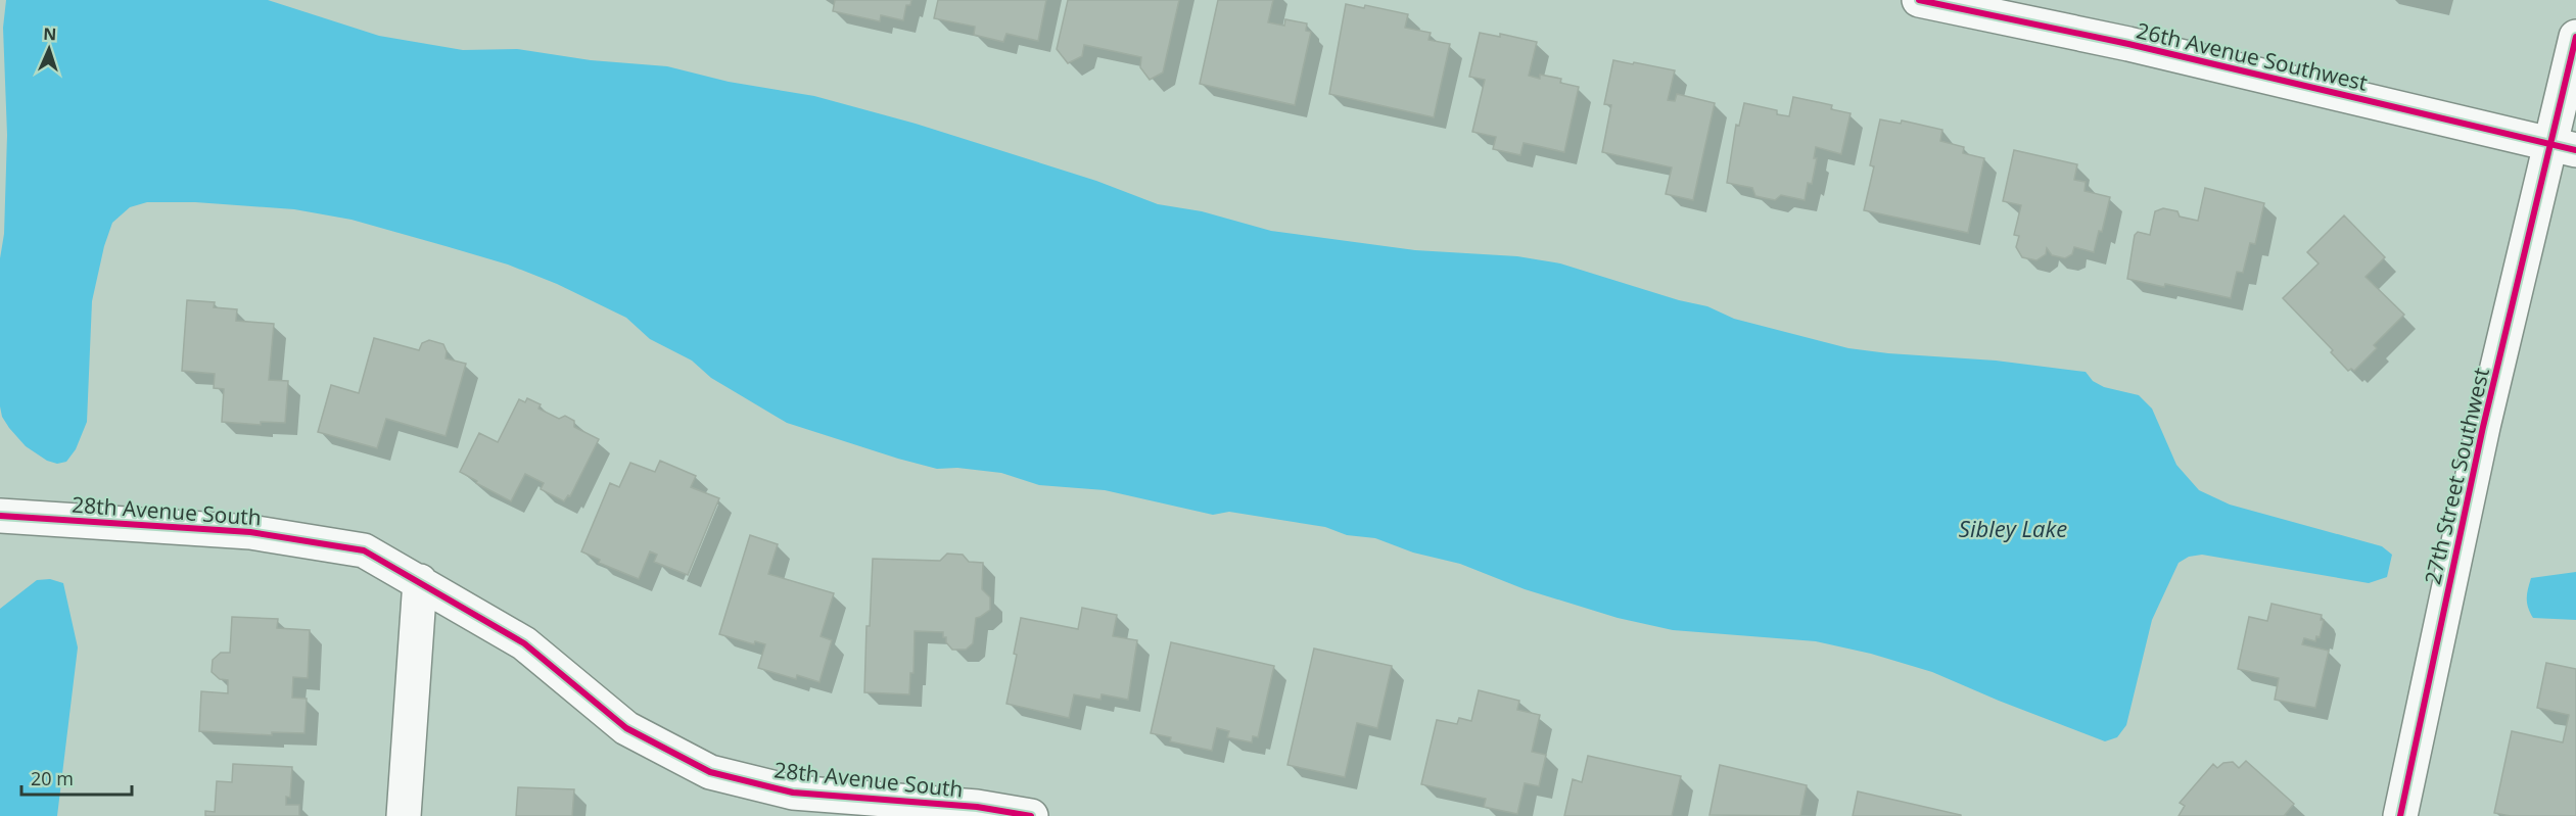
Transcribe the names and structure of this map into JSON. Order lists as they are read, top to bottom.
{
  "streets": {
    "street": ["26th Avenue Southwest", "27th Street Southwest", "28th Avenue South"]
  },
  "crossings": [
    ["26th Avenue Southwest", "27th Street Southwest"]
  ],
  "water": ["Sibley Lake"],
  "scale_bar": "20 m",
  "north": "top"
}
